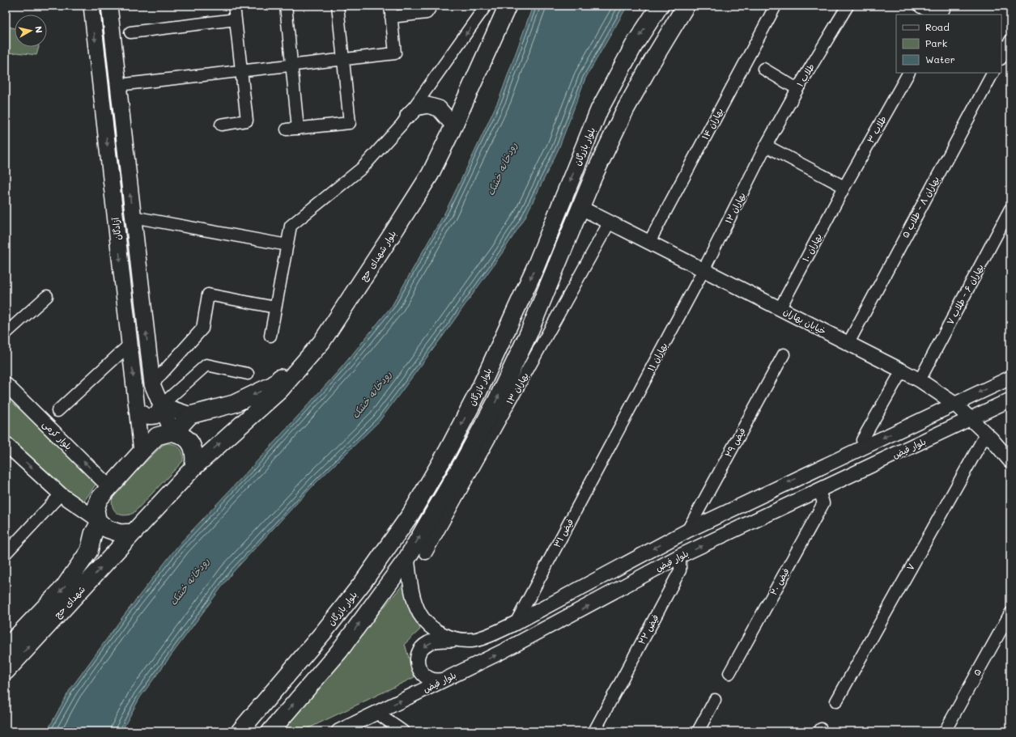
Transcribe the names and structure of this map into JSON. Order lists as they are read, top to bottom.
{
  "streets": {
    "main road": [
      "بلوار بازرگان",
      "آزادگان",
      "بلوار شهدای حج",
      "شهدای حج"
    ],
    "street": [
      "طلاب ۱",
      "بهاران ۱۴",
      "طلاب ۳",
      "بهاران ۸ - طلاب ۵",
      "بهاران ۱۲",
      "بهاران ۱۰",
      "بهاران ۶ - طلاب ۷",
      "خیابان بهاران",
      "بهاران ۱۱",
      "بهاران ۱۳",
      "بلوار کرمی",
      "فیض ۲۹",
      "بلوار فیض",
      "فیض ۳۱",
      "۷",
      "فیض ۲۰",
      "فیض ۲۲",
      "۵"
    ]
  },
  "crossings": [
    ["طلاب ۱", "بهاران ۱۲"],
    ["بهاران ۱۴", "خیابان بهاران"],
    ["طلاب ۳", "بهاران ۱۰"],
    ["بهاران ۸ - طلاب ۵", "خیابان بهاران"],
    ["بهاران ۱۲", "خیابان بهاران"],
    ["بهاران ۱۲", "بهاران ۱۱"],
    ["بهاران ۱۰", "خیابان بهاران"],
    ["بلوار شهدای حج", "شهدای حج"],
    ["بهاران ۶ - طلاب ۷", "خیابان بهاران"],
    ["خیابان بهاران", "بهاران ۱۱"],
    ["خیابان بهاران", "بهاران ۱۳"],
    ["خیابان بهاران", "بلوار فیض"],
    ["خیابان بهاران", "۷"],
    ["بهاران ۱۱", "فیض ۳۱"],
    ["بلوار فیض", "فیض ۲۰"],
    ["بلوار فیض", "فیض ۲۲"]
  ],
  "water": ["رودخانه خشک"],
  "legend": ["Road", "Park", "Water"],
  "north": "right"
}
